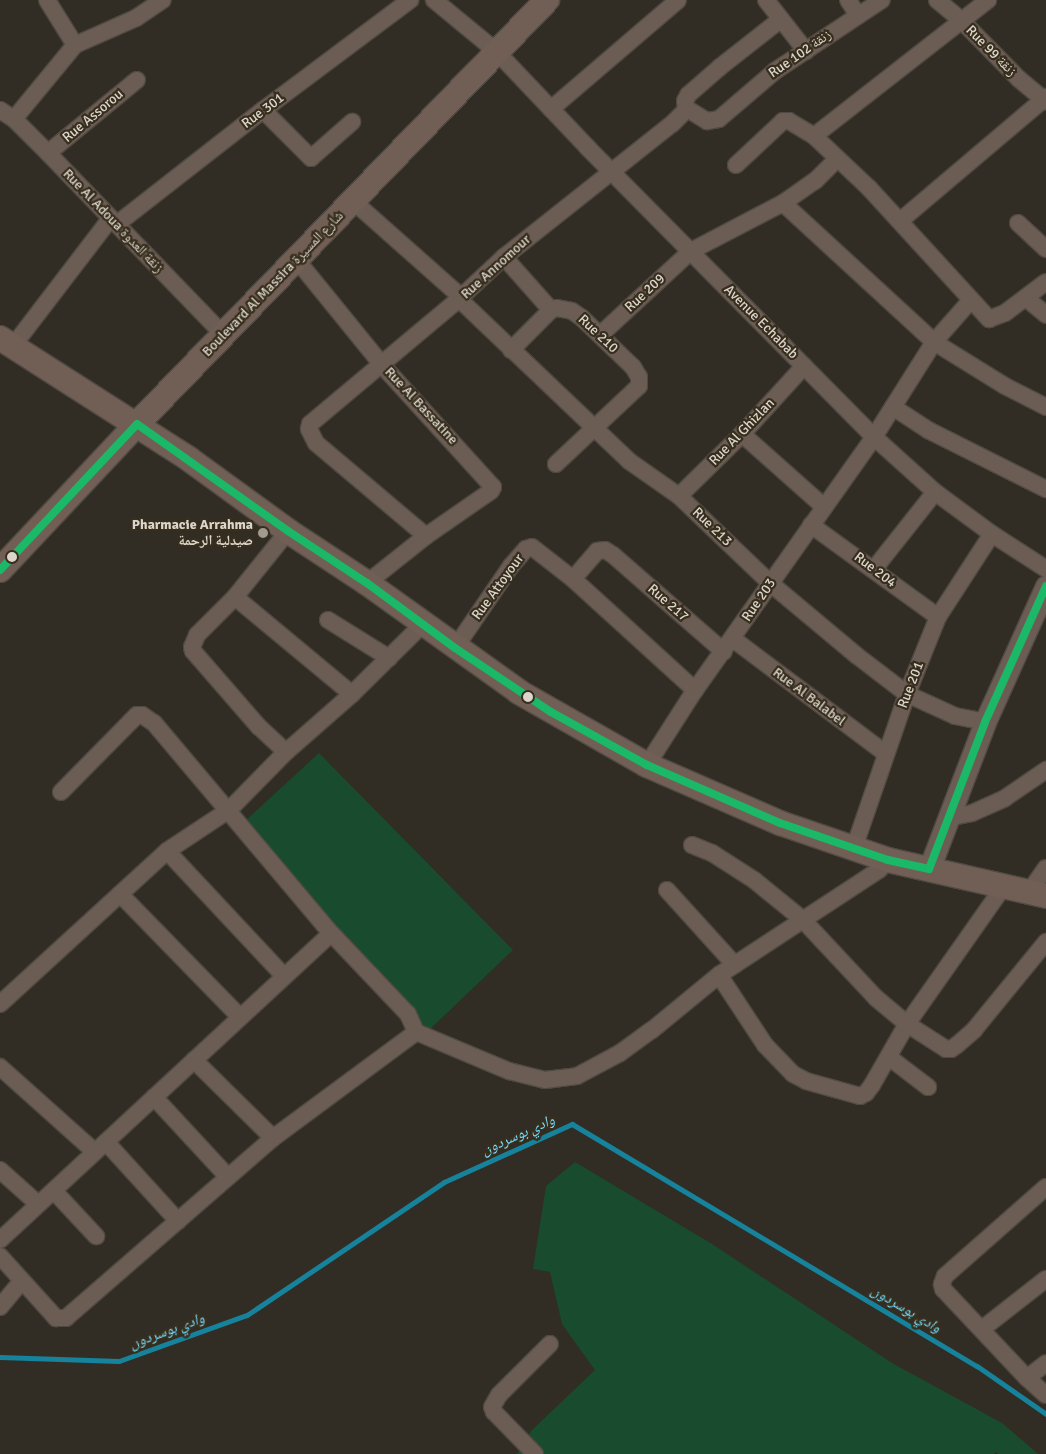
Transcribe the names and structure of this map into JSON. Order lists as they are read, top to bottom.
{
  "streets": {
    "main road": ["Boulevard Al Massira شارع المسيرة"],
    "street": [
      "Rue 99 زنقة",
      "Rue 102 زنقة",
      "Rue 301",
      "Rue Assorou",
      "Rue Al Adoua زنقة العدوة",
      "Rue Annomour",
      "Rue 209",
      "Avenue Echabab",
      "Rue 210",
      "Rue Al Bassatine",
      "Rue Al Ghizlan",
      "Rue 213",
      "Rue 204",
      "Rue Attoyour",
      "Rue 203",
      "Rue 217",
      "Rue 201",
      "Rue Al Balabel"
    ]
  },
  "crossings": [
    ["Rue 102 زنقة", "Rue Annomour"],
    ["Rue 301", "Rue Al Adoua زنقة العدوة"],
    ["Rue Assorou", "Rue Al Adoua زنقة العدوة"],
    ["Rue Al Adoua زنقة العدوة", "Boulevard Al Massira شارع المسيرة"],
    ["Rue Annomour", "Avenue Echabab"],
    ["Rue Annomour", "Rue Al Bassatine"],
    ["Rue Annomour", "Rue 213"],
    ["Boulevard Al Massira شارع المسيرة", "Avenue Echabab"],
    ["Boulevard Al Massira شارع المسيرة", "Rue Al Bassatine"],
    ["Boulevard Al Massira شارع المسيرة", "Rue 213"],
    ["Rue 209", "Avenue Echabab"],
    ["Rue 209", "Rue 210"],
    ["Avenue Echabab", "Rue Al Ghizlan"],
    ["Avenue Echabab", "Rue 203"],
    ["Avenue Echabab", "Rue 201"],
    ["Rue 210", "Rue 213"],
    ["Rue Al Ghizlan", "Rue 213"],
    ["Rue 213", "Rue 203"],
    ["Rue 213", "Rue 201"],
    ["Rue 204", "Rue 203"],
    ["Rue 204", "Rue 201"],
    ["Rue Attoyour", "Rue 217"],
    ["Rue 203", "Rue 217"],
    ["Rue 203", "Rue Al Balabel"],
    ["Rue 217", "Rue Al Balabel"],
    ["Rue 201", "Rue Al Balabel"]
  ],
  "water": ["وادي بوسردون"],
  "places": ["Pharmacie Arrahma صيدلية الرحمة"]
}
